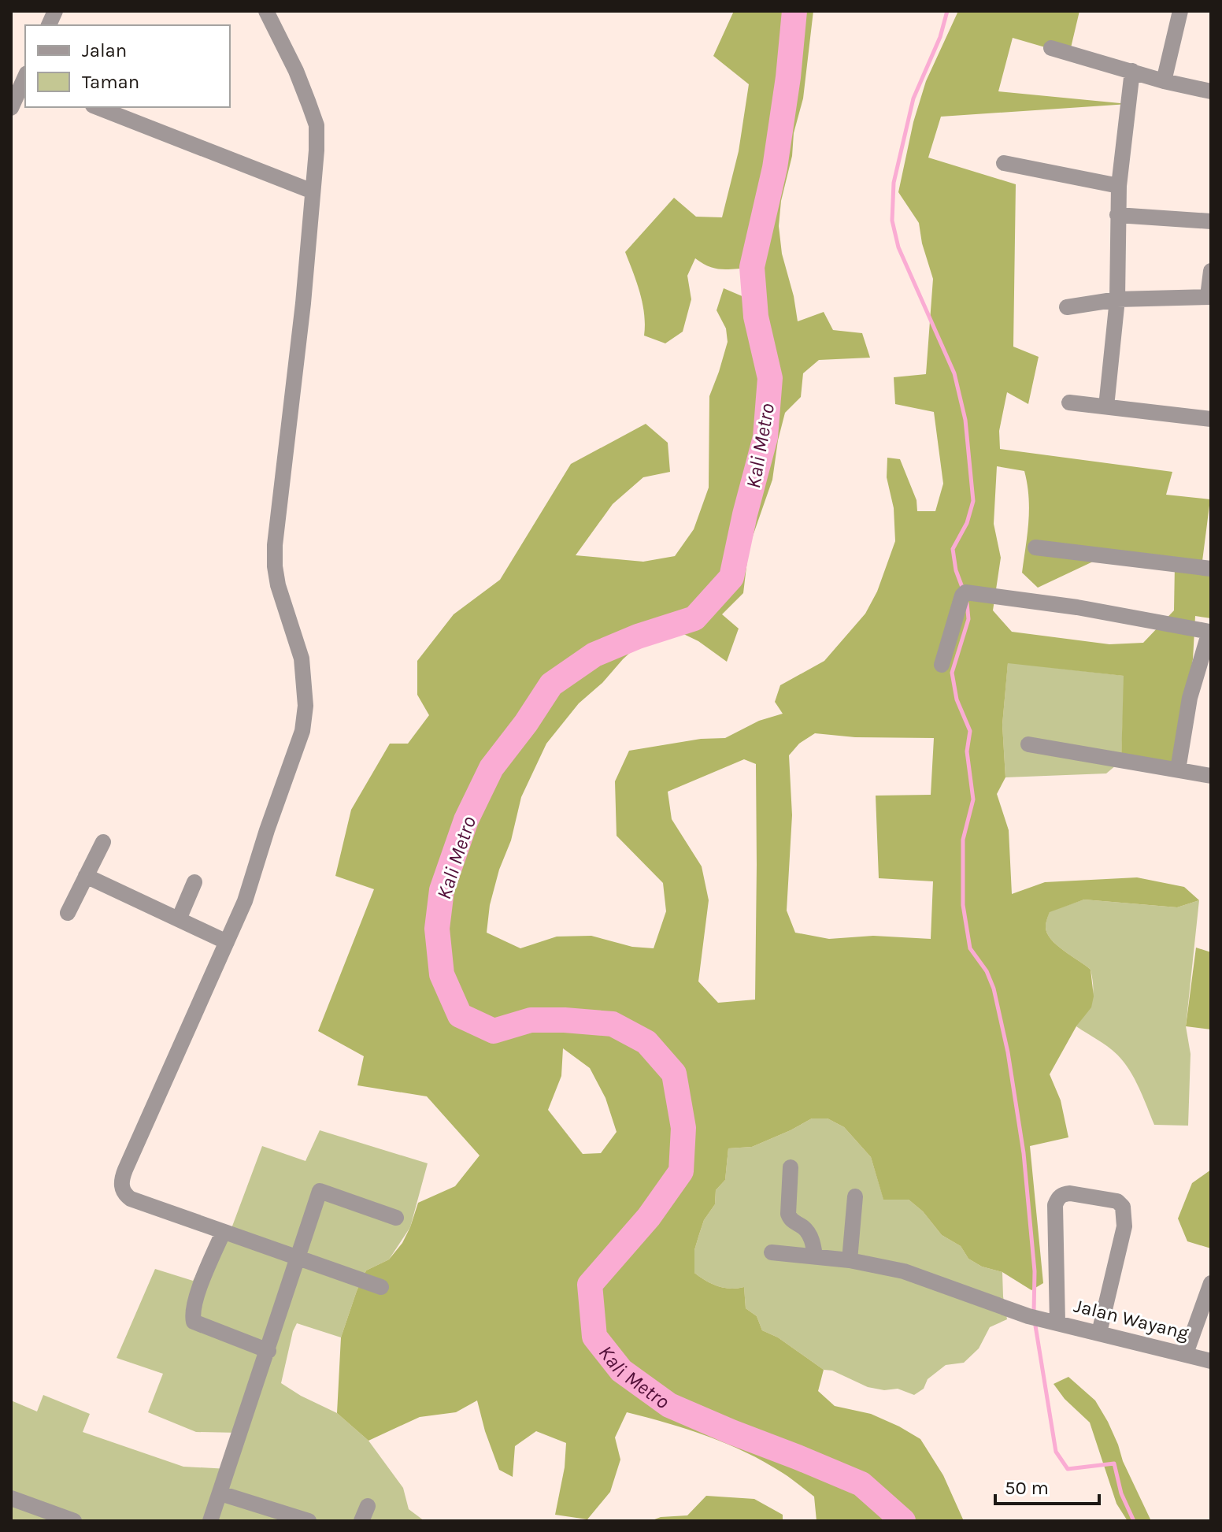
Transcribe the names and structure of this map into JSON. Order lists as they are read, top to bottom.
{
  "streets": {
    "street": ["Jalan Wayang"]
  },
  "water": ["Kali Metro"],
  "legend": ["Jalan", "Taman"],
  "scale_bar": "50 m"
}
